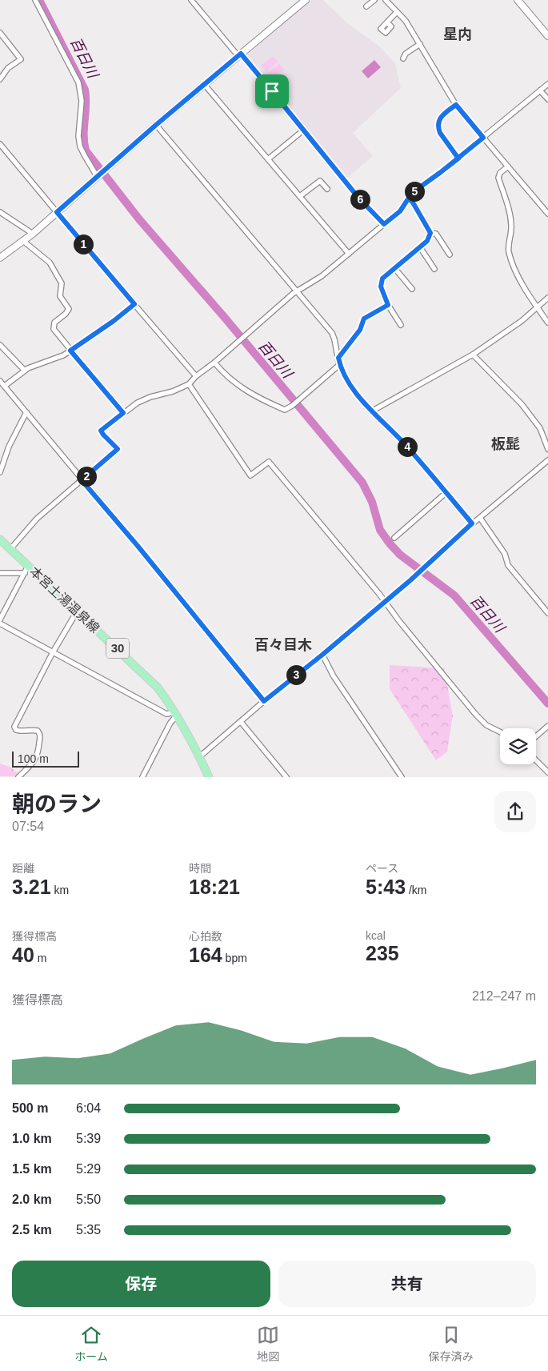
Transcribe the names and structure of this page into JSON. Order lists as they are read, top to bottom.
{
  "streets": {
    "main road": ["本宮土湯温泉線", "30"]
  },
  "districts": ["星内", "板髭", "百々目木"],
  "water": ["百日川"],
  "scale_bar": "100 m",
  "page": {
    "pins": [
      "5",
      "6",
      "1",
      "4",
      "2",
      "3"
    ],
    "scale": "100 m",
    "heading": ["朝のラン", "07:54"],
    "stats": [
      ["距離", "3.21 km"],
      ["時間", "18:21"],
      ["ペース", "5:43 /km"],
      ["獲得標高", "40 m"],
      ["心拍数", "164 bpm"],
      ["kcal", "235"]
    ],
    "chart": ["獲得標高", "212–247 m"],
    "list": [
      {
        "name": "500 m",
        "note": "6:04"
      },
      {
        "name": "1.0 km",
        "note": "5:39"
      },
      {
        "name": "1.5 km",
        "note": "5:29"
      },
      {
        "name": "2.0 km",
        "note": "5:50"
      },
      {
        "name": "2.5 km",
        "note": "5:35"
      }
    ],
    "buttons": ["保存", "共有"],
    "tabs": ["ホーム", "地図", "保存済み"]
  }
}
